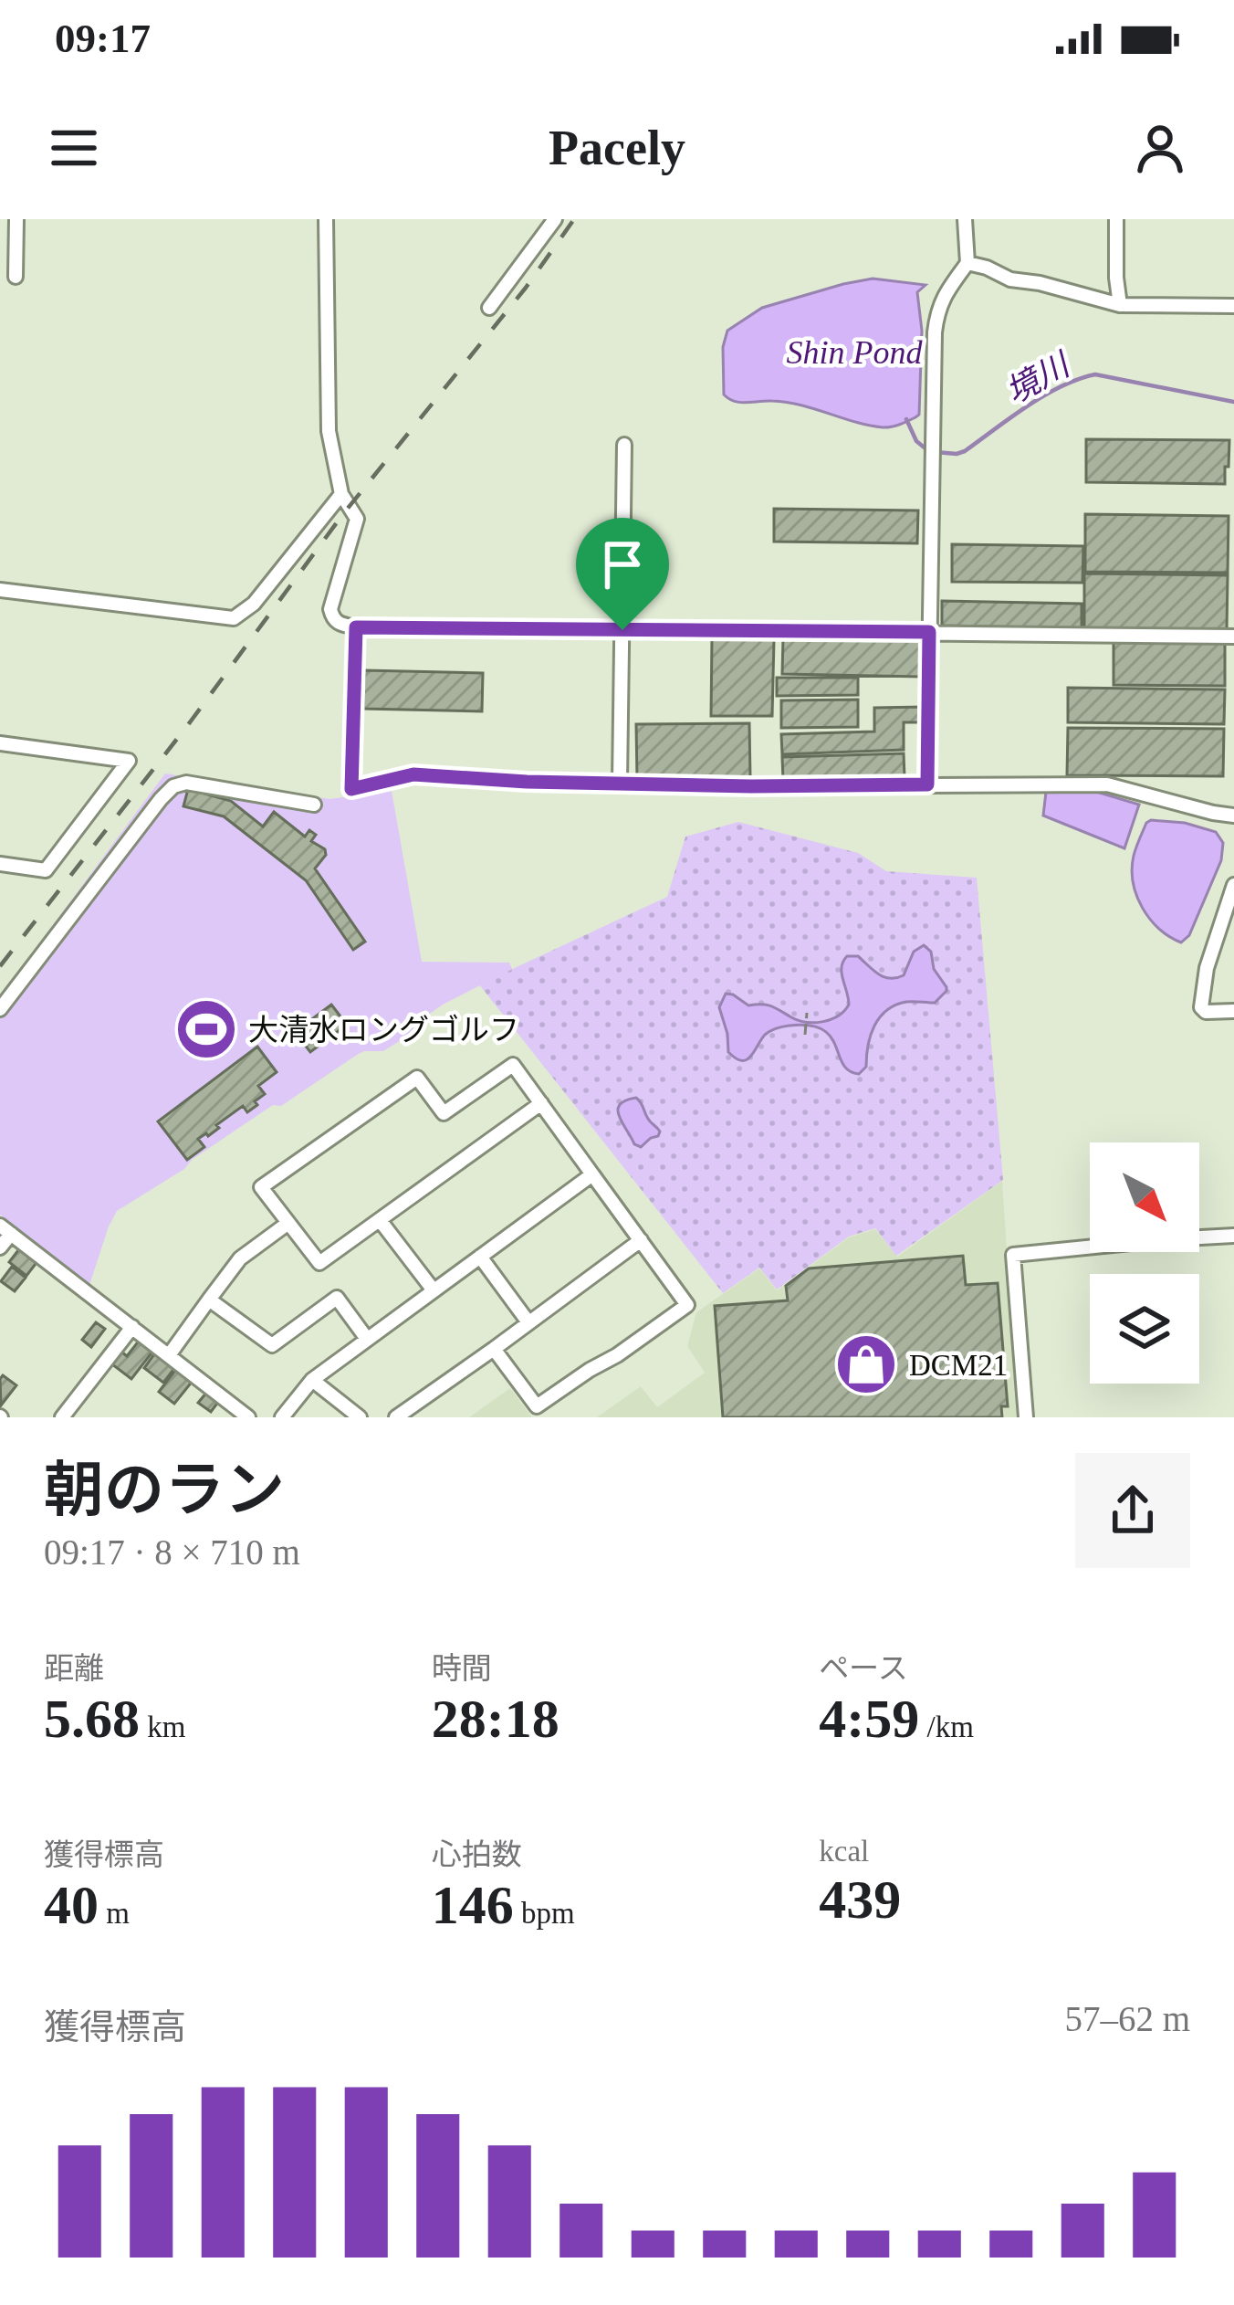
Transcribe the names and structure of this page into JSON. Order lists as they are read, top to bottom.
{
  "water": ["Shin Pond", "境川"],
  "places": {
    "sports": ["大清水ロングゴルフ"],
    "shop": ["DCM21"]
  },
  "north": "bottom right",
  "page": {
    "status": "09:17",
    "header": "Pacely",
    "heading": ["朝のラン", "09:17 · 8 × 710 m"],
    "stats": [
      ["距離", "5.68 km"],
      ["時間", "28:18"],
      ["ペース", "4:59 /km"],
      ["獲得標高", "40 m"],
      ["心拍数", "146 bpm"],
      ["kcal", "439"]
    ],
    "chart": ["獲得標高", "57–62 m"]
  }
}
